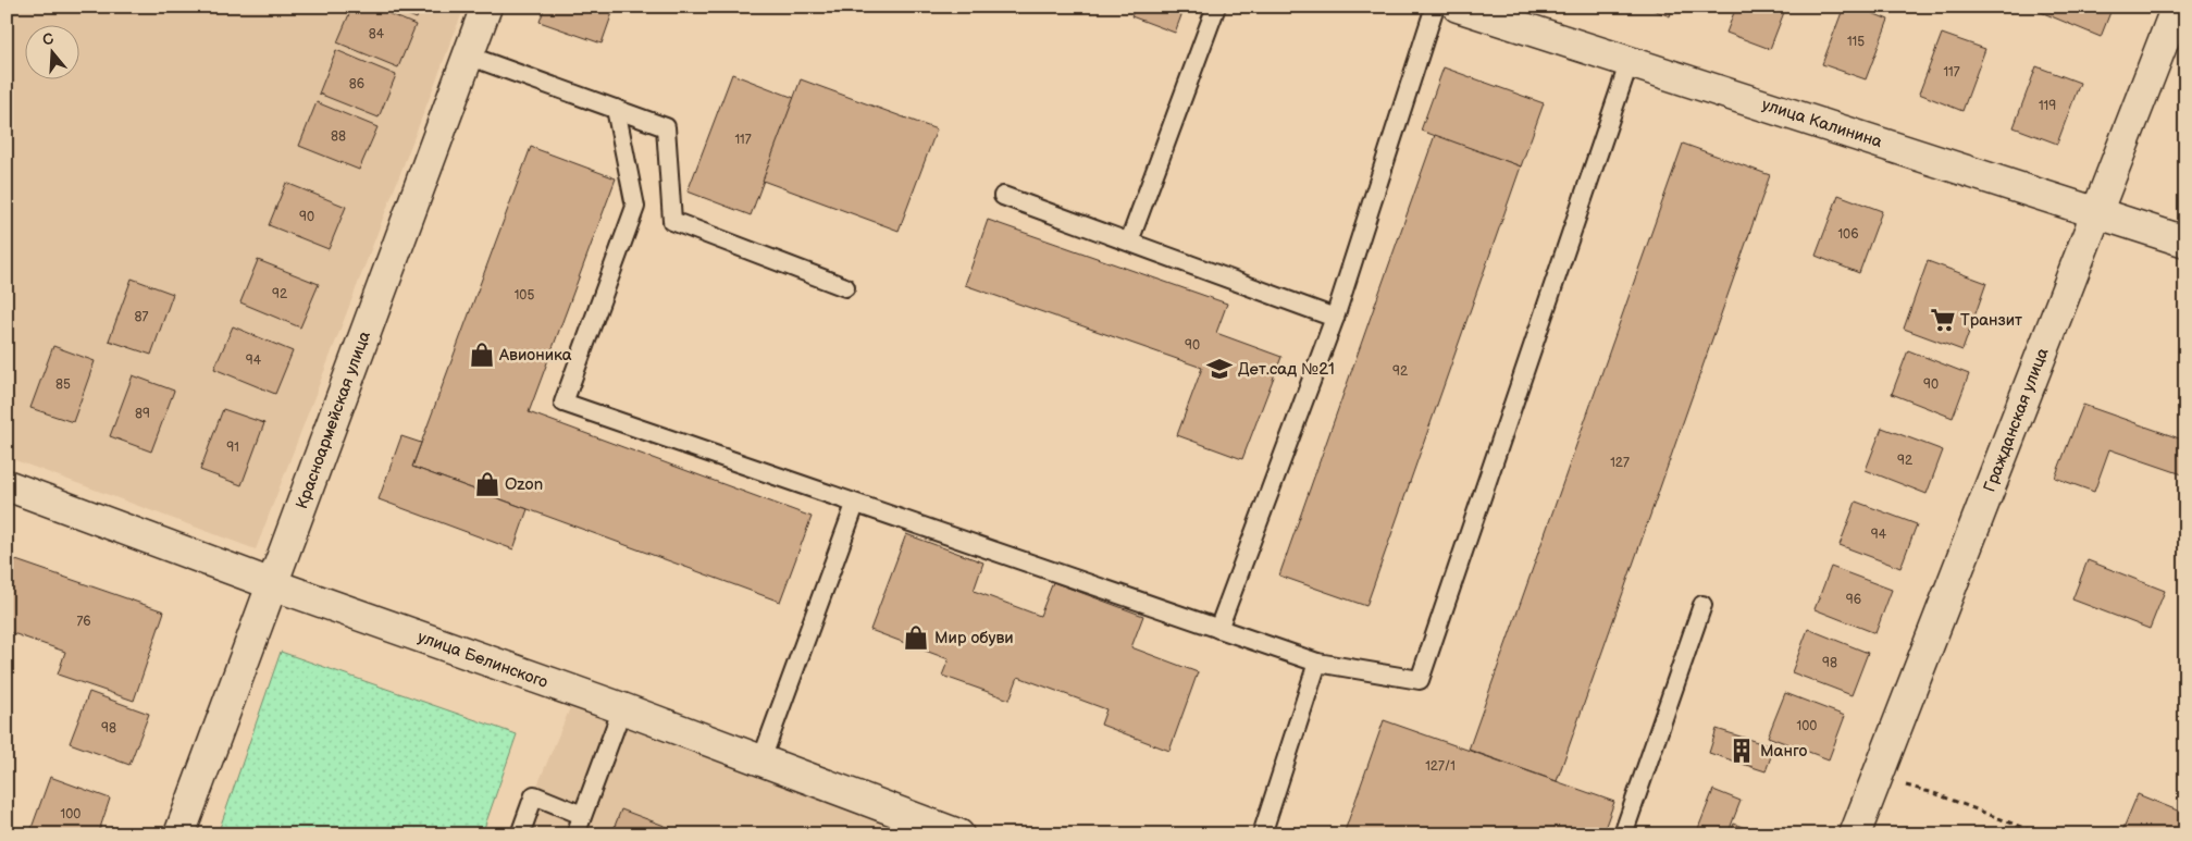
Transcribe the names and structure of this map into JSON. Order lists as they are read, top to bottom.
{
  "streets": {
    "street": [
      "улица Калинина",
      "Красноармейская улица",
      "Гражданская улица",
      "улица Белинского"
    ]
  },
  "crossings": [
    ["улица Калинина", "Гражданская улица"],
    ["Красноармейская улица", "улица Белинского"]
  ],
  "places": {
    "supermarket": ["Транзит"],
    "shop": ["Авионика", "Ozon", "Мир обуви"],
    "school or university": ["Дет.сад №21"],
    "building": ["Манго"]
  },
  "house_numbers": [
    "84",
    "115",
    "117",
    "86",
    "119",
    "88",
    "117",
    "90",
    "106",
    "92",
    "105",
    "87",
    "90",
    "94",
    "92",
    "85",
    "90",
    "89",
    "91",
    "92",
    "127",
    "94",
    "96",
    "76",
    "98",
    "100",
    "98",
    "127/1",
    "100"
  ],
  "north": "top"
}
